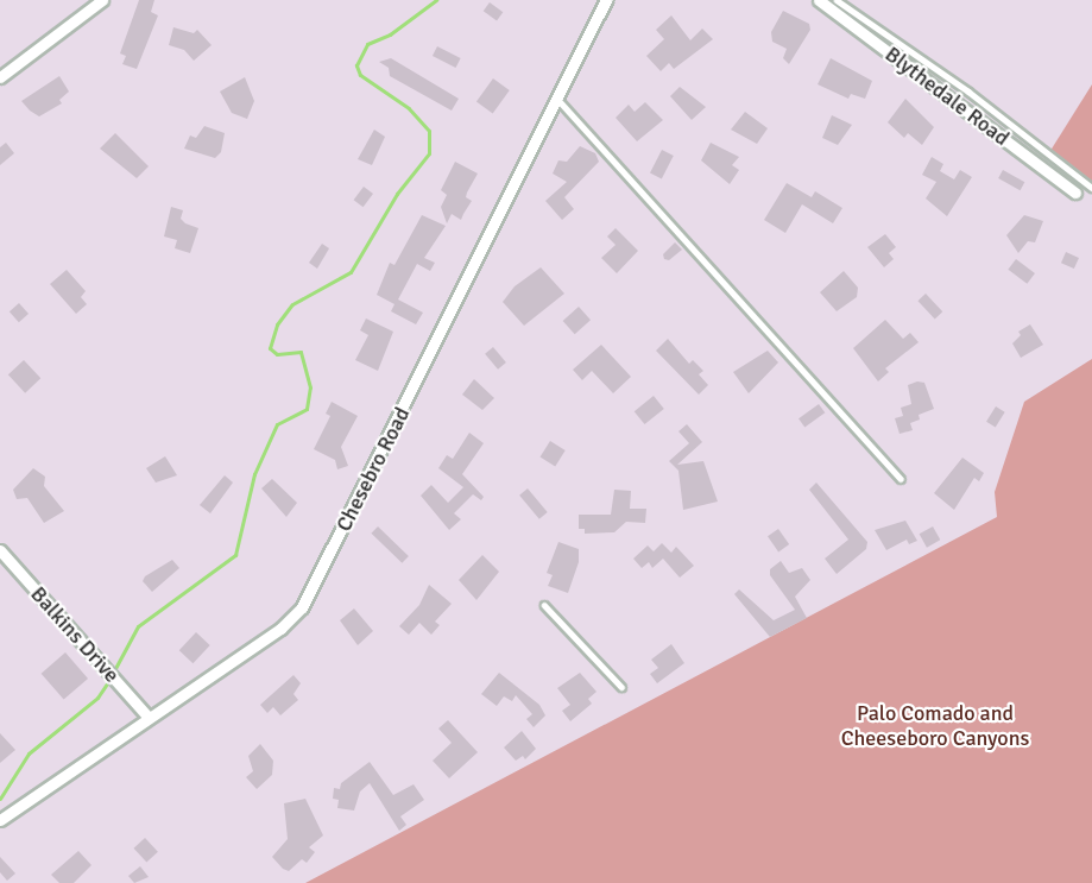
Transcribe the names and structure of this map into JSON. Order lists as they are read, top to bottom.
{
  "streets": {
    "street": ["Blythedale Road", "Chesebro Road", "Balkins Drive"]
  },
  "crossings": [
    ["Chesebro Road", "Balkins Drive"]
  ],
  "parks": ["Palo Comado and Cheeseboro Canyons"]
}
